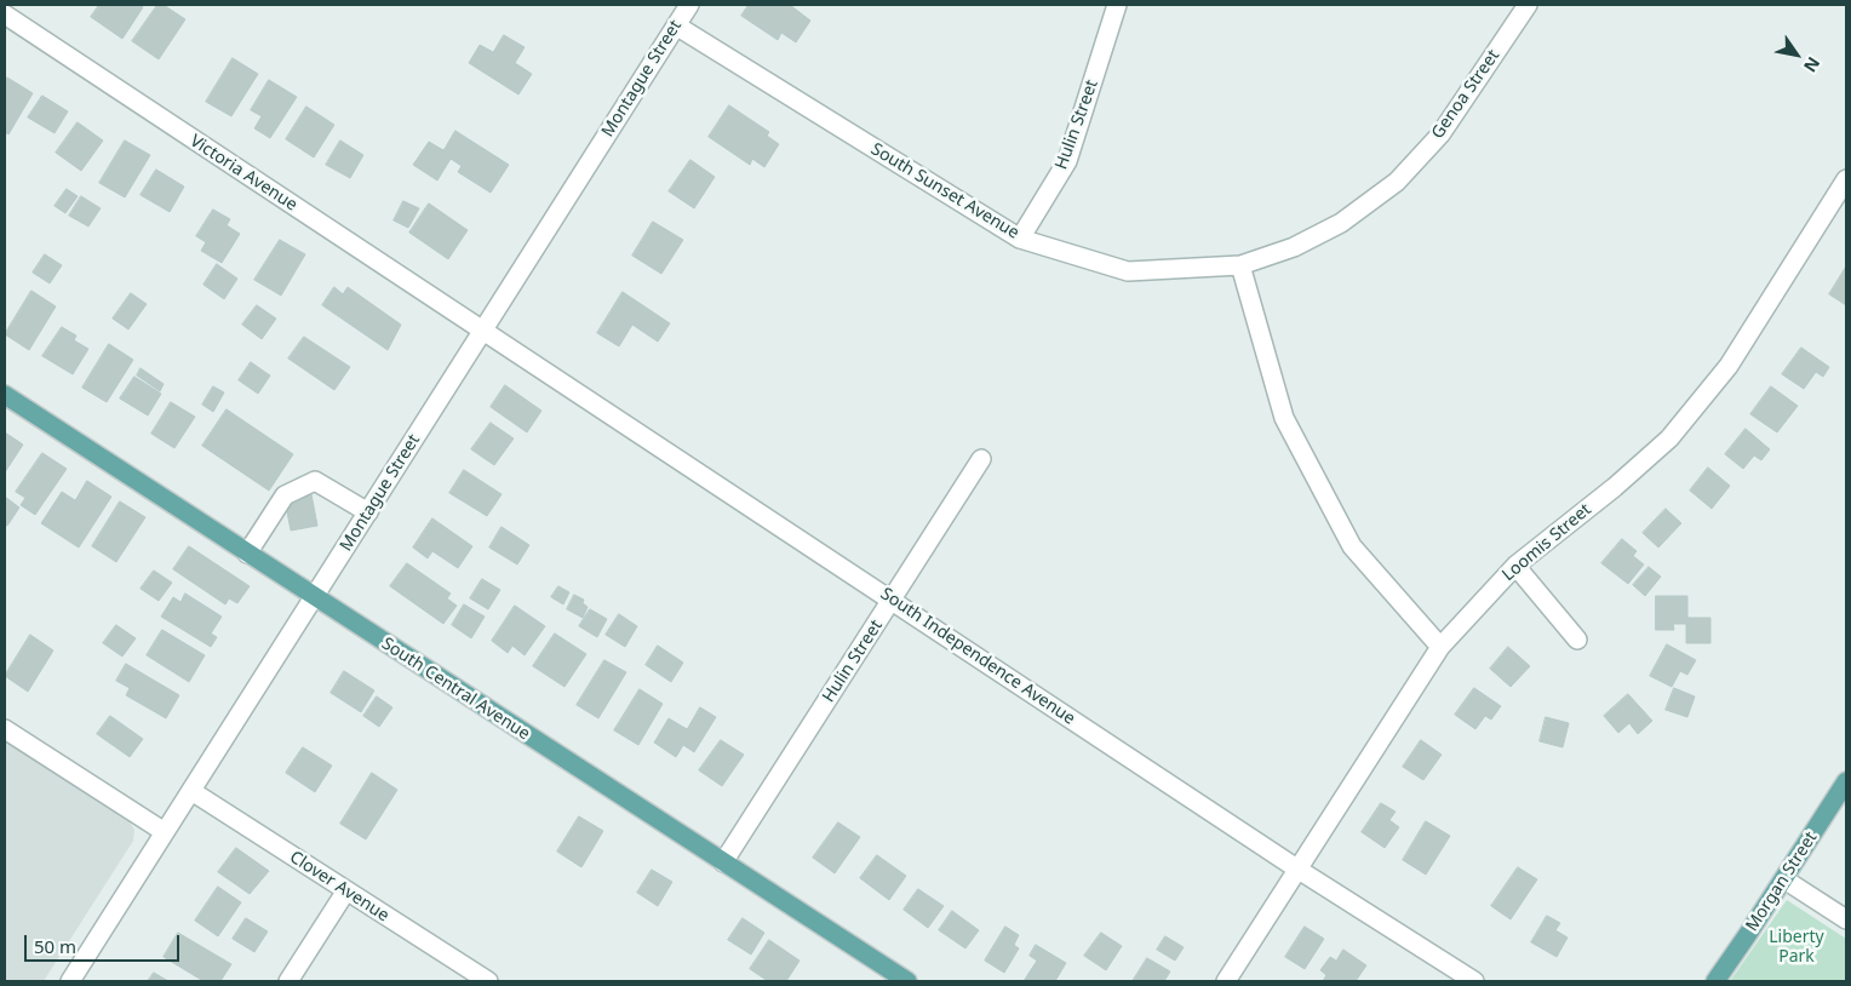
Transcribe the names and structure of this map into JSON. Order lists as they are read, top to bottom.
{
  "streets": {
    "main road": ["South Central Avenue", "Morgan Street"],
    "street": [
      "Montague Street",
      "Genoa Street",
      "Hulin Street",
      "Victoria Avenue",
      "South Sunset Avenue",
      "Loomis Street",
      "South Independence Avenue",
      "Clover Avenue"
    ]
  },
  "crossings": [
    ["Montague Street", "Victoria Avenue"],
    ["Montague Street", "South Sunset Avenue"],
    ["Montague Street", "South Independence Avenue"],
    ["Montague Street", "South Central Avenue"],
    ["Montague Street", "Clover Avenue"],
    ["Genoa Street", "South Sunset Avenue"],
    ["Hulin Street", "South Sunset Avenue"],
    ["Hulin Street", "South Independence Avenue"],
    ["Hulin Street", "South Central Avenue"],
    ["Victoria Avenue", "South Independence Avenue"],
    ["Loomis Street", "South Independence Avenue"]
  ],
  "parks": ["Liberty Park"],
  "scale_bar": "50 m",
  "north": "bottom right"
}
